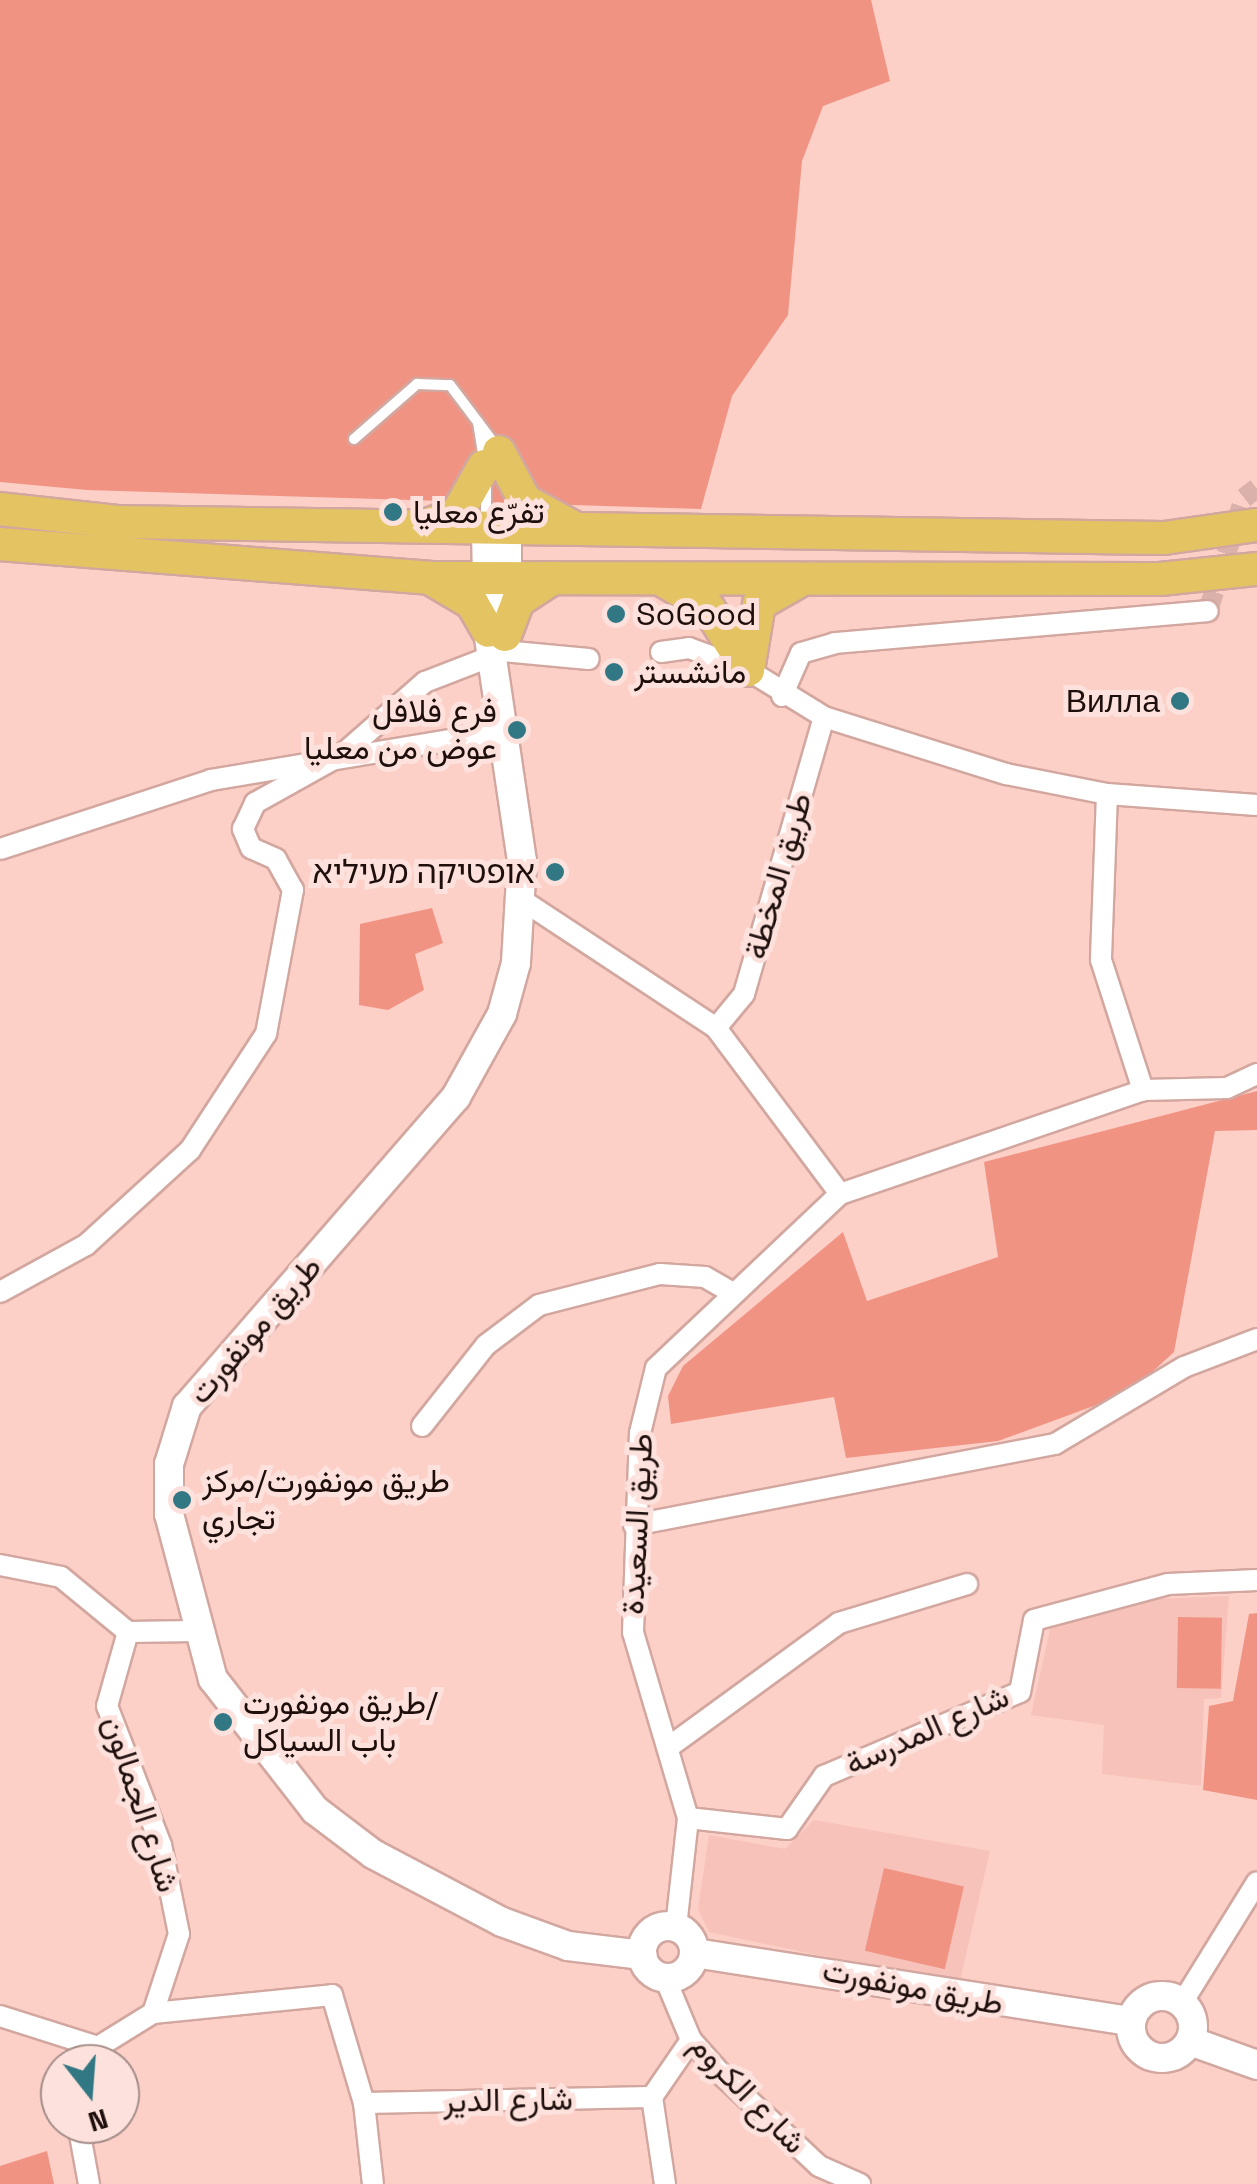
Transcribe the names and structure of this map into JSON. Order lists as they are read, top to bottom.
{
  "streets": {
    "main road": ["طريق مونفورت"],
    "street": [
      "طريق المخطة",
      "طريق السعيدة",
      "شارع المدرسة",
      "شارع الجمالون",
      "شارع الكروم",
      "شارع الدير"
    ]
  },
  "crossings": [
    ["طريق مونفورت", "طريق السعيدة"],
    ["طريق مونفورت", "شارع الكروم"],
    ["طريق السعيدة", "شارع المدرسة"],
    ["طريق السعيدة", "شارع الكروم"]
  ],
  "places": [
    "تفرّع معليا",
    "SoGood",
    "مانشستر",
    "Вилла",
    "فرع فلافل عوض من معليا",
    "אופטיקה מעיליא",
    "طريق مونفورت/مركز تجاري",
    "طريق مونفورت/ باب السياكل"
  ],
  "north": "bottom"
}
